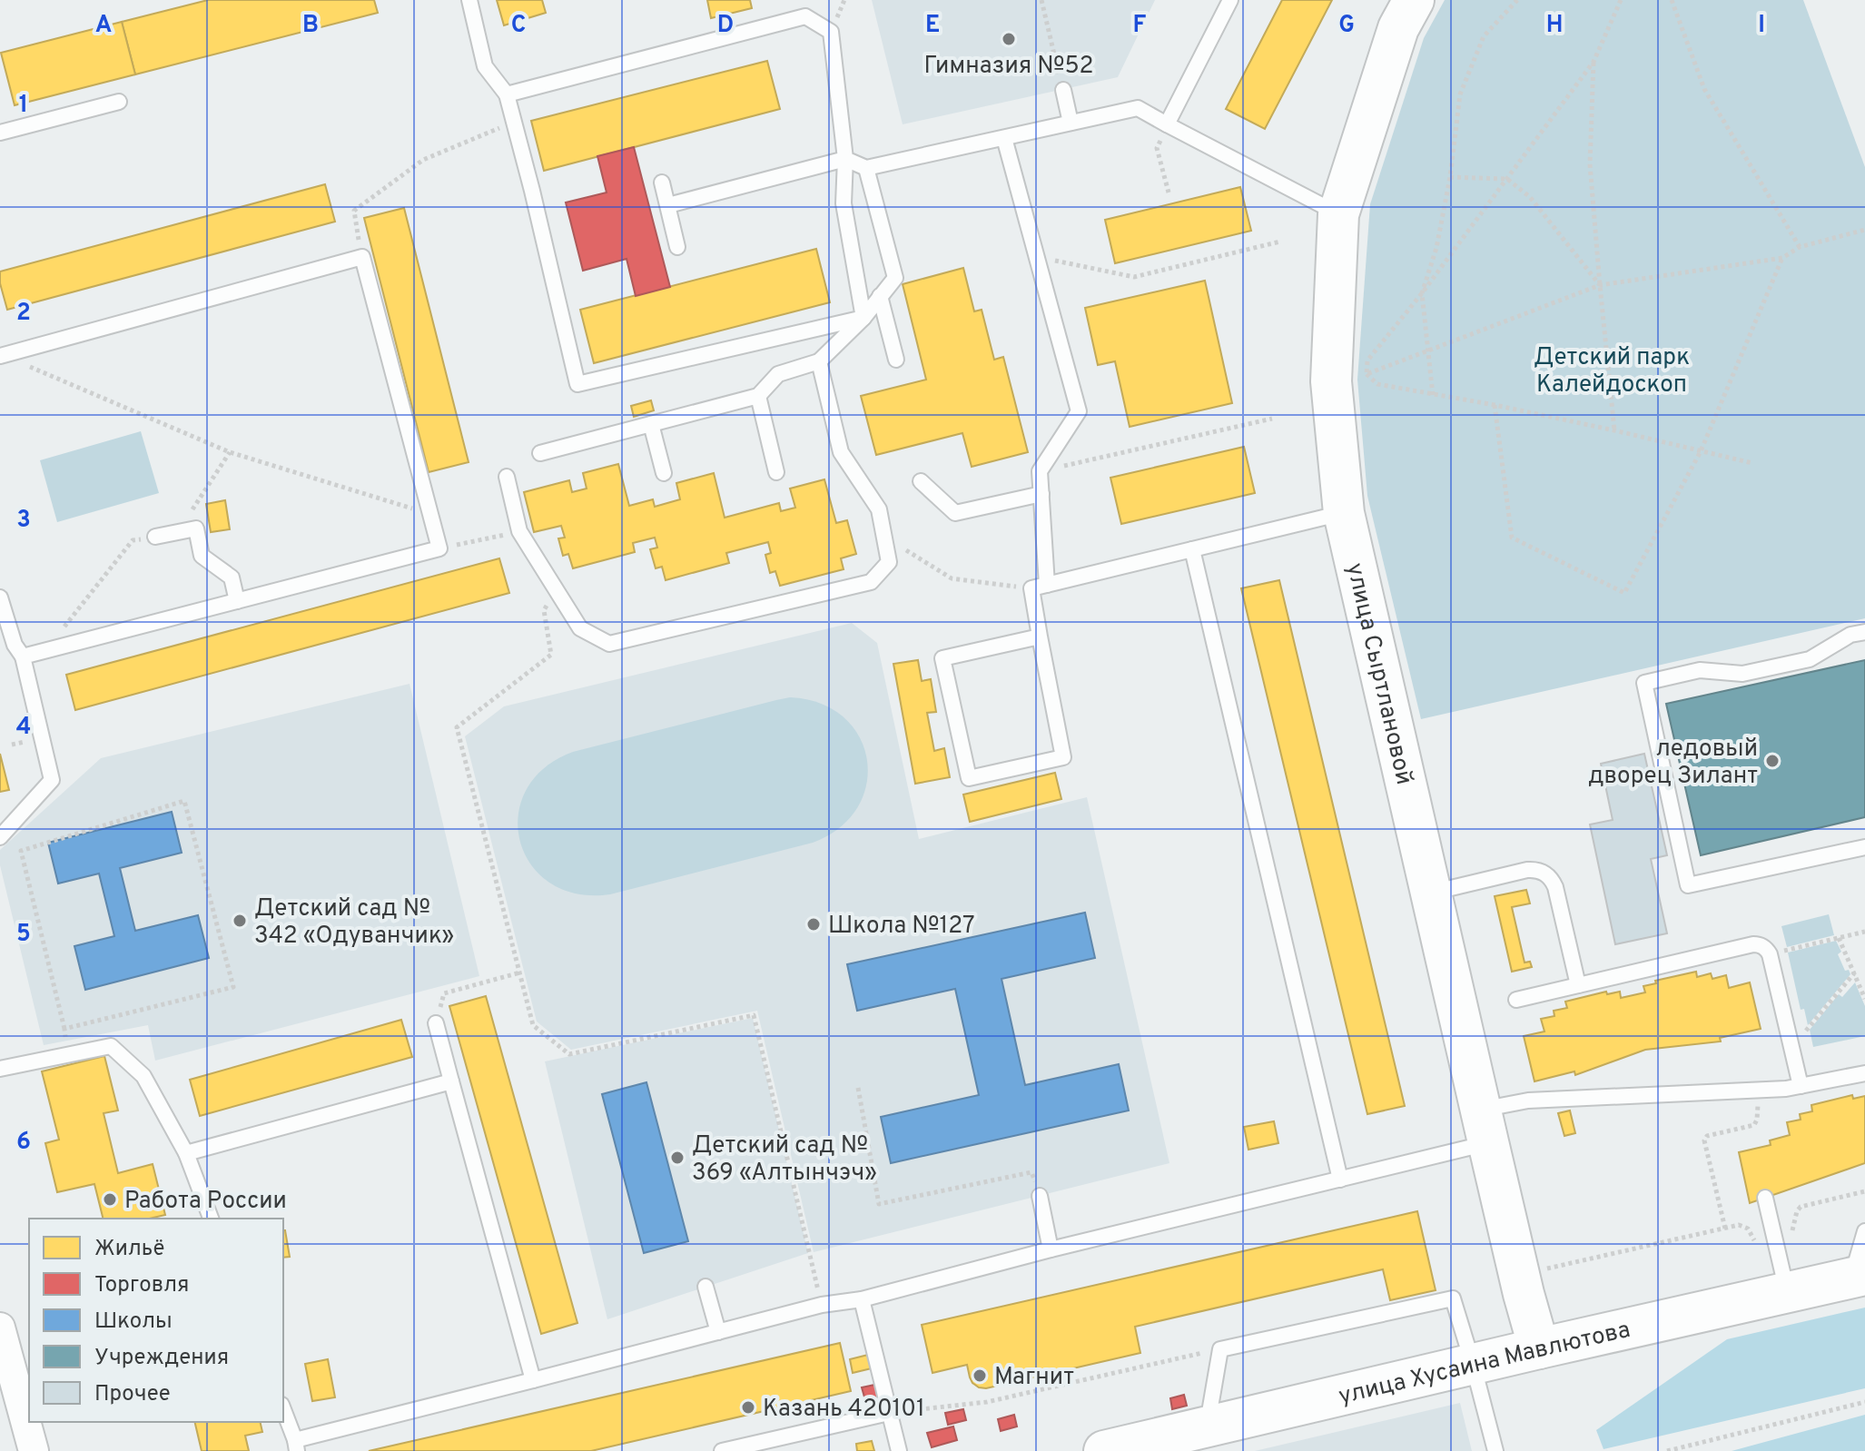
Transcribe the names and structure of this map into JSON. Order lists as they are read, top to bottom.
{
  "streets": {
    "street": ["улица Сыртлановой", "улица Хусаина Мавлютова"]
  },
  "crossings": [
    ["улица Сыртлановой", "улица Хусаина Мавлютова"]
  ],
  "parks": ["Детский парк Калейдоскоп"],
  "places": [
    "Гимназия №52",
    "ледовый дворец Зилант",
    "Детский сад № 342 «Одуванчик»",
    "Школа №127",
    "Детский сад № 369 «Алтынчэч»",
    "Работа России",
    "Магнит",
    "Казань 420101"
  ],
  "legend": [
    "Жильё",
    "Торговля",
    "Школы",
    "Учреждения",
    "Прочее"
  ],
  "grid": {
    "columns": [
      "A",
      "B",
      "C",
      "D",
      "E",
      "F",
      "G",
      "H",
      "I"
    ],
    "rows": [
      "1",
      "2",
      "3",
      "4",
      "5",
      "6"
    ]
  }
}
